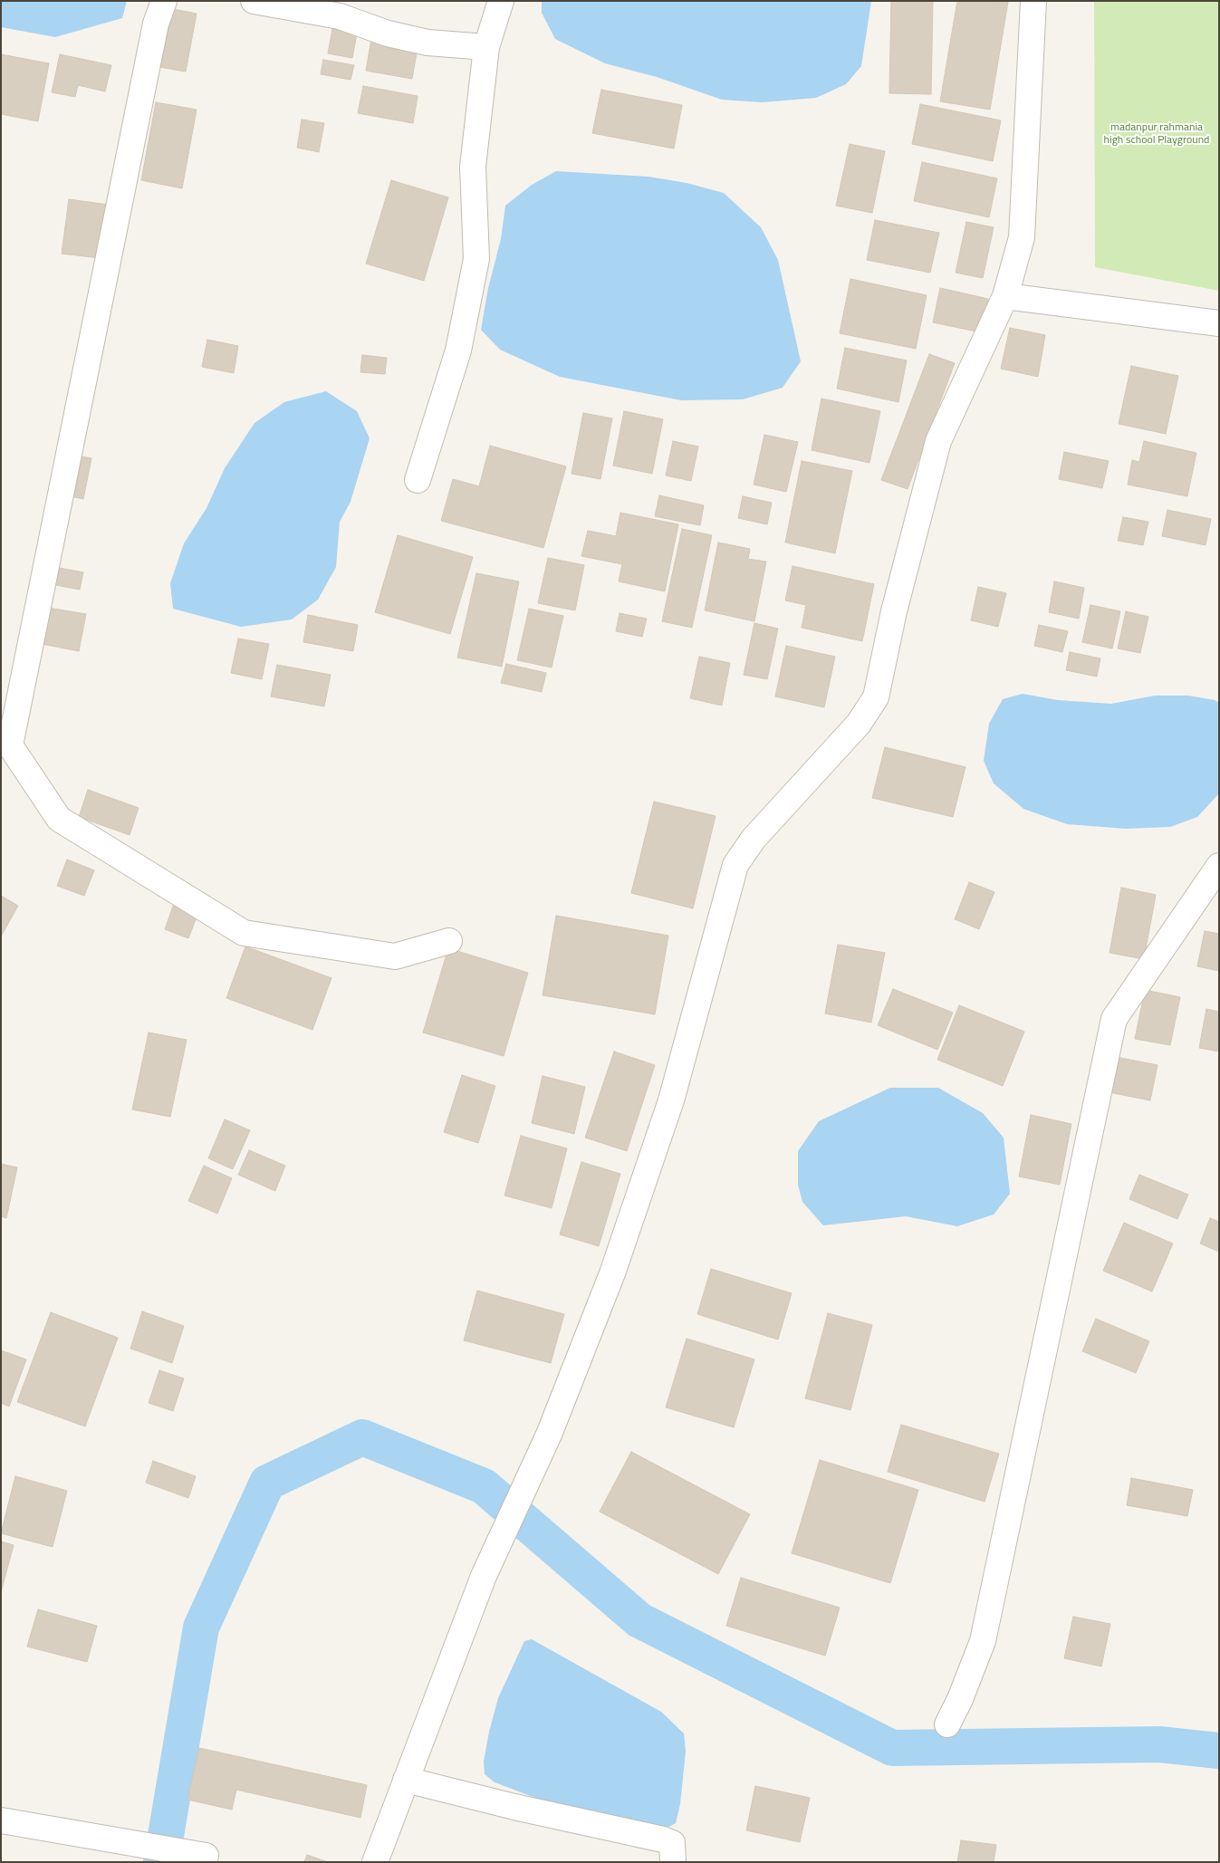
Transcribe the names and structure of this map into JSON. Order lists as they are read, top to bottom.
{
  "parks": ["madanpur rahmania high school Playground"]
}
